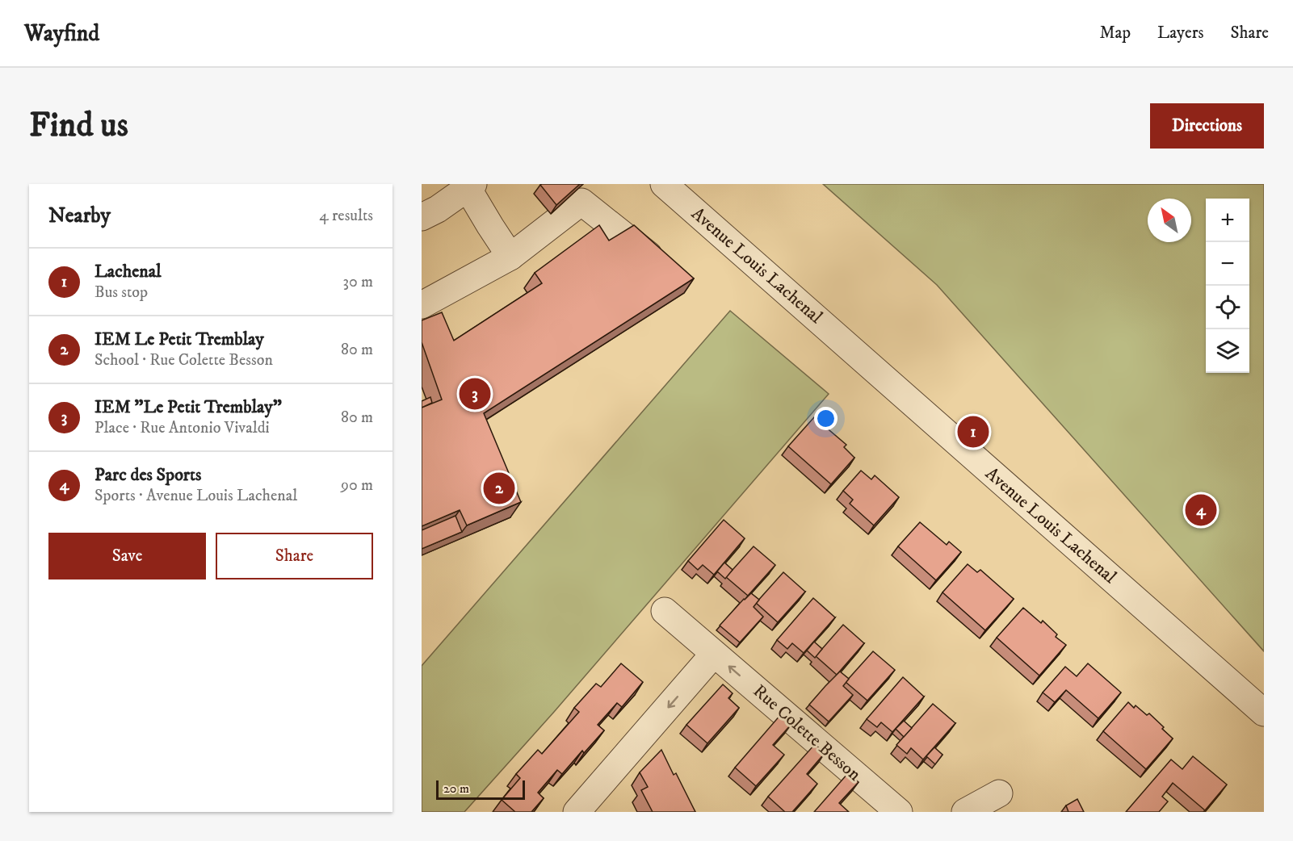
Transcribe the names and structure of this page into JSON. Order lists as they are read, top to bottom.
{
  "streets": {
    "street": ["Avenue Louis Lachenal", "Rue Colette Besson"]
  },
  "one_way": ["Rue Colette Besson"],
  "scale_bar": "20 m",
  "north": "top left",
  "page": {
    "header": "Wayfind",
    "nav": ["Map", "Layers", "Share"],
    "buttons": [
      "Directions",
      ["Save", "Share"]
    ],
    "title": "Find us",
    "heading": ["Nearby", "4 results"],
    "map_buttons": ["+", "−"],
    "list": [
      {
        "mark": "1",
        "name": "Lachenal",
        "note": "Bus stop",
        "value": "30 m"
      },
      {
        "mark": "2",
        "name": "IEM Le Petit Tremblay",
        "note": "School · Rue Colette Besson",
        "value": "80 m"
      },
      {
        "mark": "3",
        "name": "IEM \"Le Petit Tremblay\"",
        "note": "Place · Rue Antonio Vivaldi",
        "value": "80 m"
      },
      {
        "mark": "4",
        "name": "Parc des Sports",
        "note": "Sports · Avenue Louis Lachenal",
        "value": "90 m"
      }
    ],
    "pins": [
      "3",
      "1",
      "2",
      "4"
    ],
    "scale": "20 m"
  }
}
